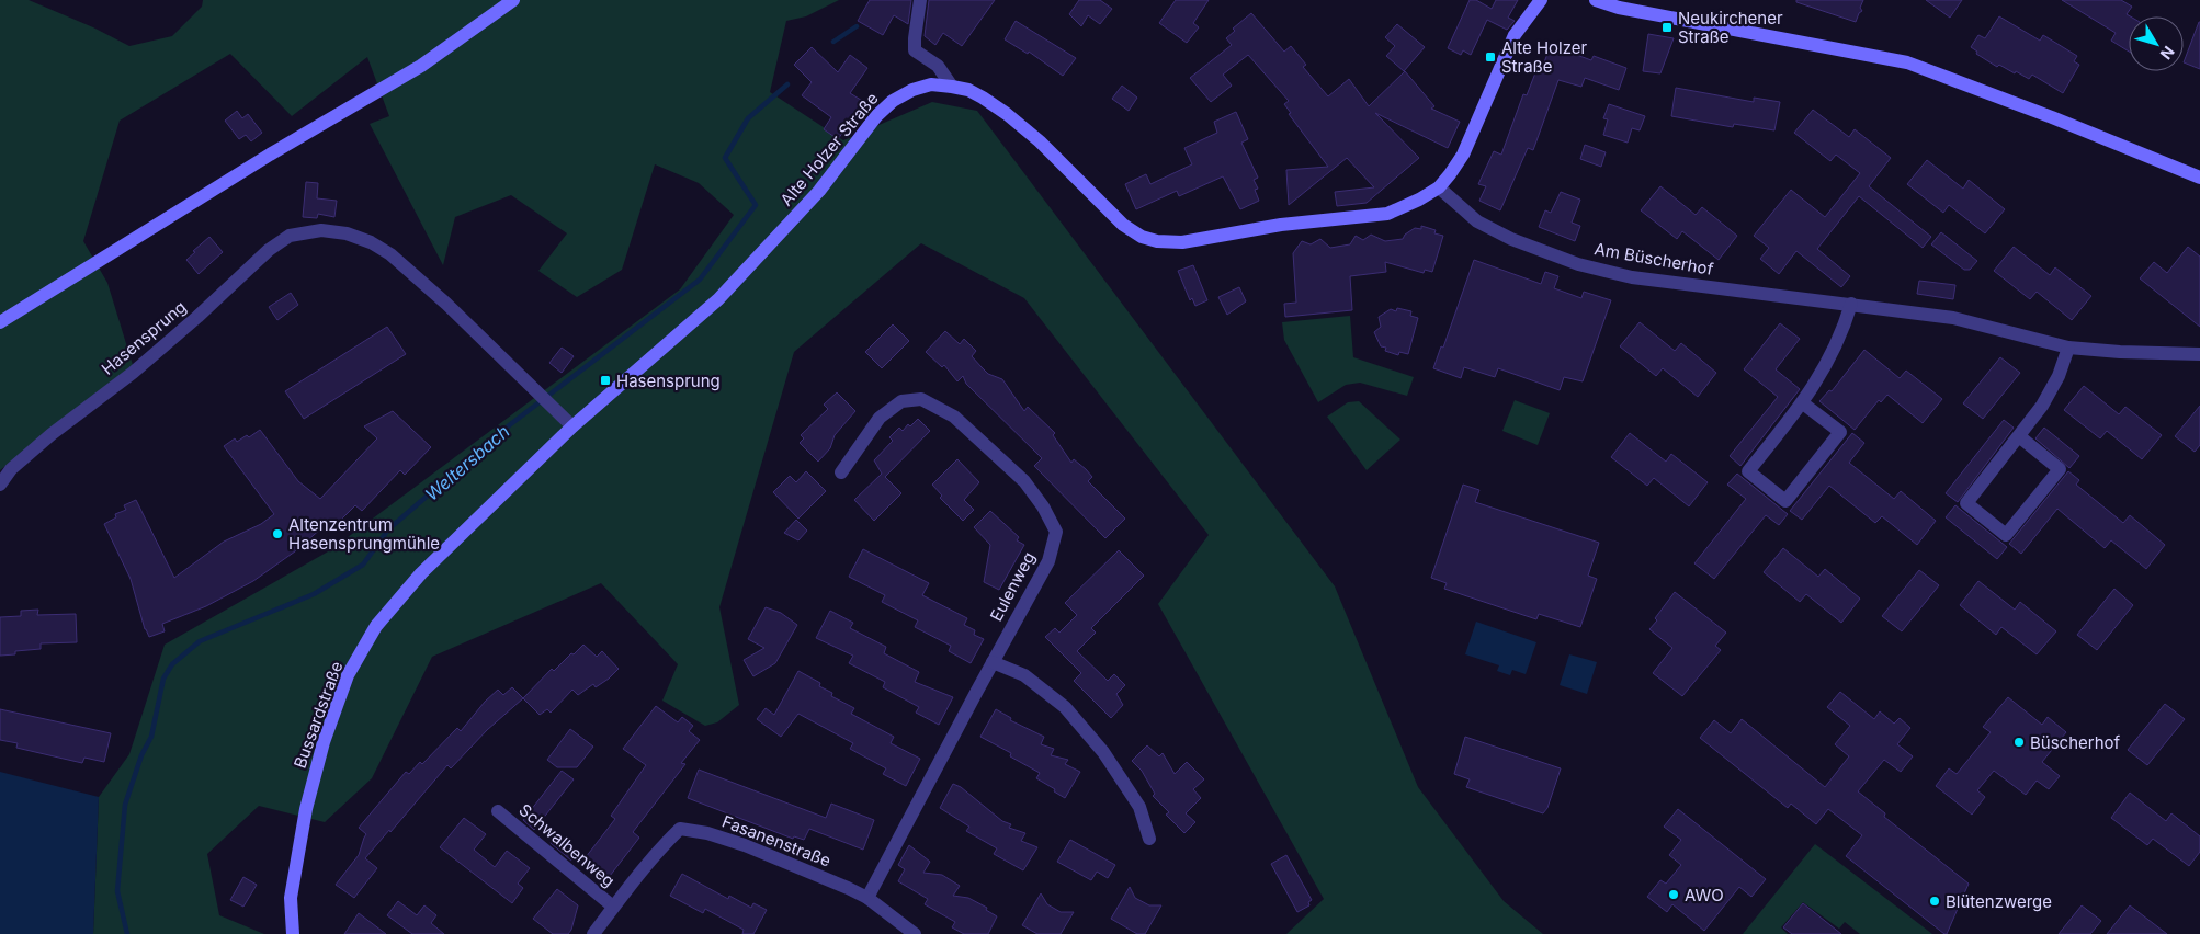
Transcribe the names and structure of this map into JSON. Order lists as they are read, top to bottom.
{
  "streets": {
    "street": [
      "Alte Holzer Straße",
      "Am Büscherhof",
      "Hasensprung",
      "Eulenweg",
      "Bussardstraße",
      "Fasanenstraße",
      "Schwalbenweg"
    ]
  },
  "crossings": [
    ["Alte Holzer Straße", "Am Büscherhof"],
    ["Alte Holzer Straße", "Hasensprung"],
    ["Alte Holzer Straße", "Bussardstraße"],
    ["Hasensprung", "Bussardstraße"],
    ["Eulenweg", "Fasanenstraße"],
    ["Fasanenstraße", "Schwalbenweg"]
  ],
  "water": ["Weltersbach"],
  "places": {
    "transit": ["Neukirchener Straße", "Alte Holzer Straße", "Hasensprung"],
    "other": [
      "Altenzentrum Hasensprungmühle",
      "Büscherhof",
      "AWO",
      "Blütenzwerge"
    ]
  },
  "north": "bottom right"
}
